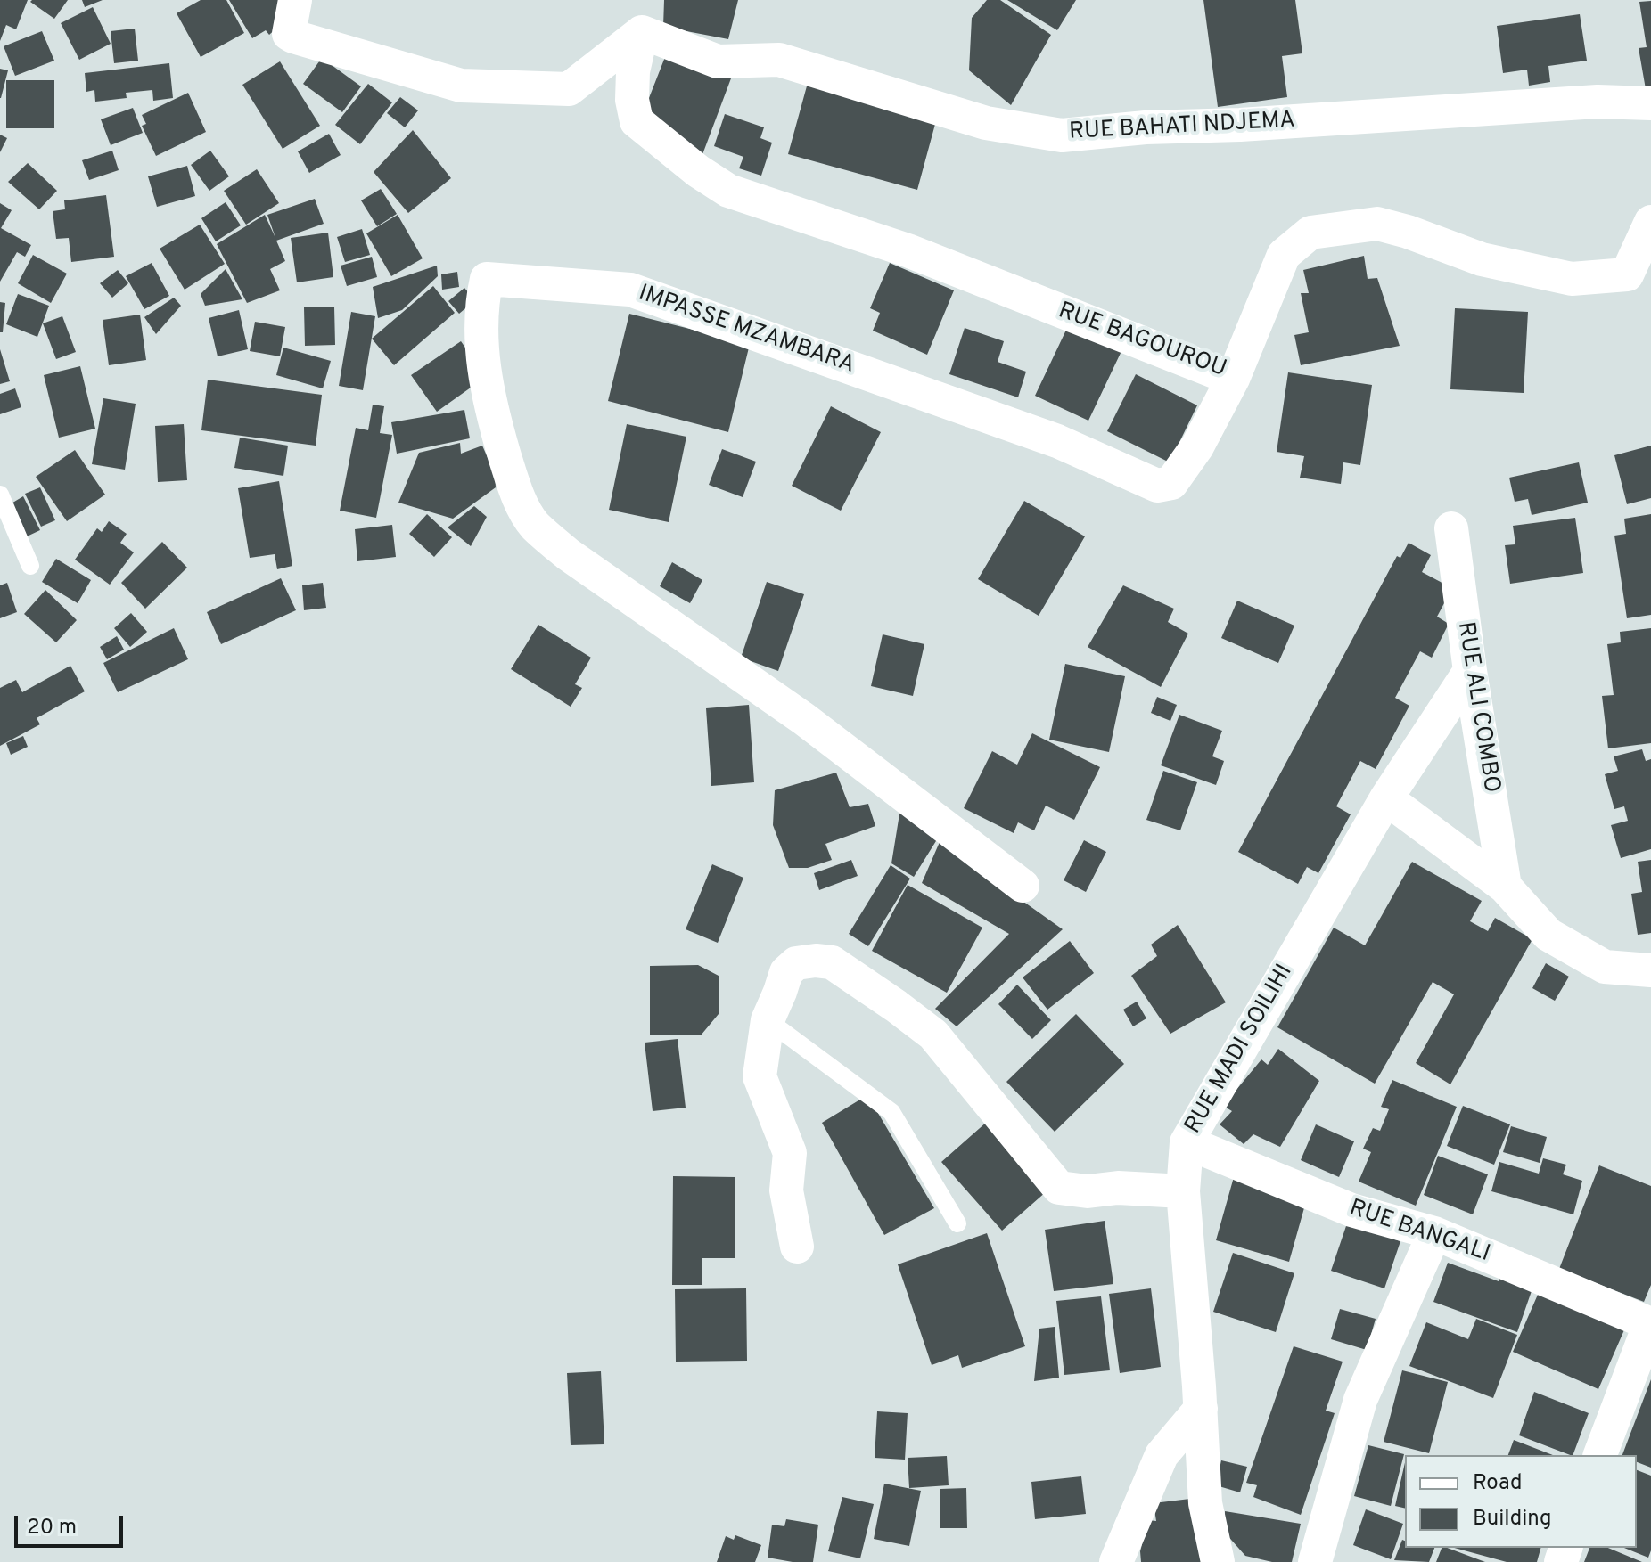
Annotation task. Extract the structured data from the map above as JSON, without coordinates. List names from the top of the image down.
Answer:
{
  "streets": {
    "street": [
      "RUE BAHATI NDJEMA",
      "IMPASSE MZAMBARA",
      "RUE BAGOUROU",
      "RUE ALI COMBO",
      "RUE MADI SOILIHI",
      "RUE BANGALI"
    ]
  },
  "crossings": [
    ["RUE BAHATI NDJEMA", "RUE BAGOUROU"],
    ["IMPASSE MZAMBARA", "RUE BAGOUROU"],
    ["RUE ALI COMBO", "RUE MADI SOILIHI"],
    ["RUE MADI SOILIHI", "RUE BANGALI"]
  ],
  "legend": ["Road", "Building"],
  "scale_bar": "20 m"
}
